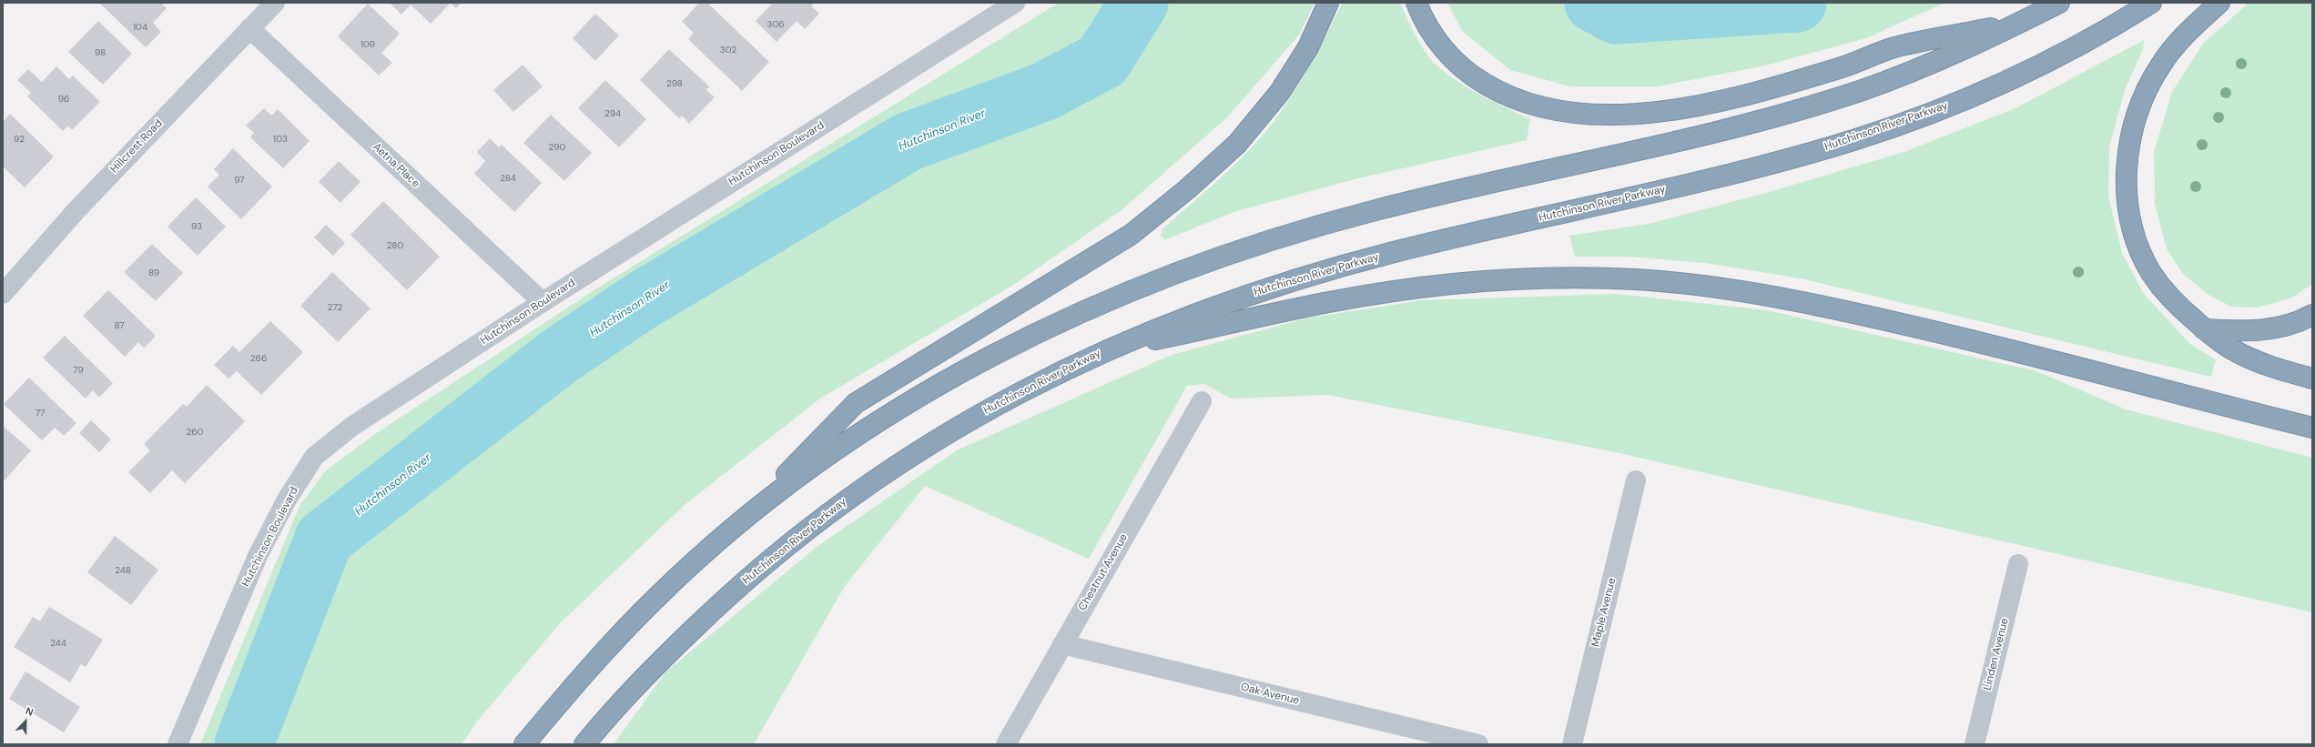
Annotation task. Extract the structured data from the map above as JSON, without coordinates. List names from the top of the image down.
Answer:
{
  "streets": {
    "highway": ["Hutchinson River Parkway"],
    "street": [
      "Hillcrest Road",
      "Hutchinson Boulevard",
      "Aetna Place",
      "Chestnut Avenue",
      "Maple Avenue",
      "Linden Avenue",
      "Oak Avenue"
    ]
  },
  "crossings": [
    ["Hillcrest Road", "Aetna Place"],
    ["Hutchinson Boulevard", "Aetna Place"],
    ["Chestnut Avenue", "Oak Avenue"]
  ],
  "water": ["Hutchinson River"],
  "house_numbers": [
    "306",
    "104",
    "109",
    "302",
    "98",
    "298",
    "96",
    "294",
    "92",
    "103",
    "290",
    "284",
    "97",
    "93",
    "280",
    "89",
    "272",
    "87",
    "266",
    "79",
    "77",
    "260",
    "248",
    "244"
  ],
  "north": "top"
}
